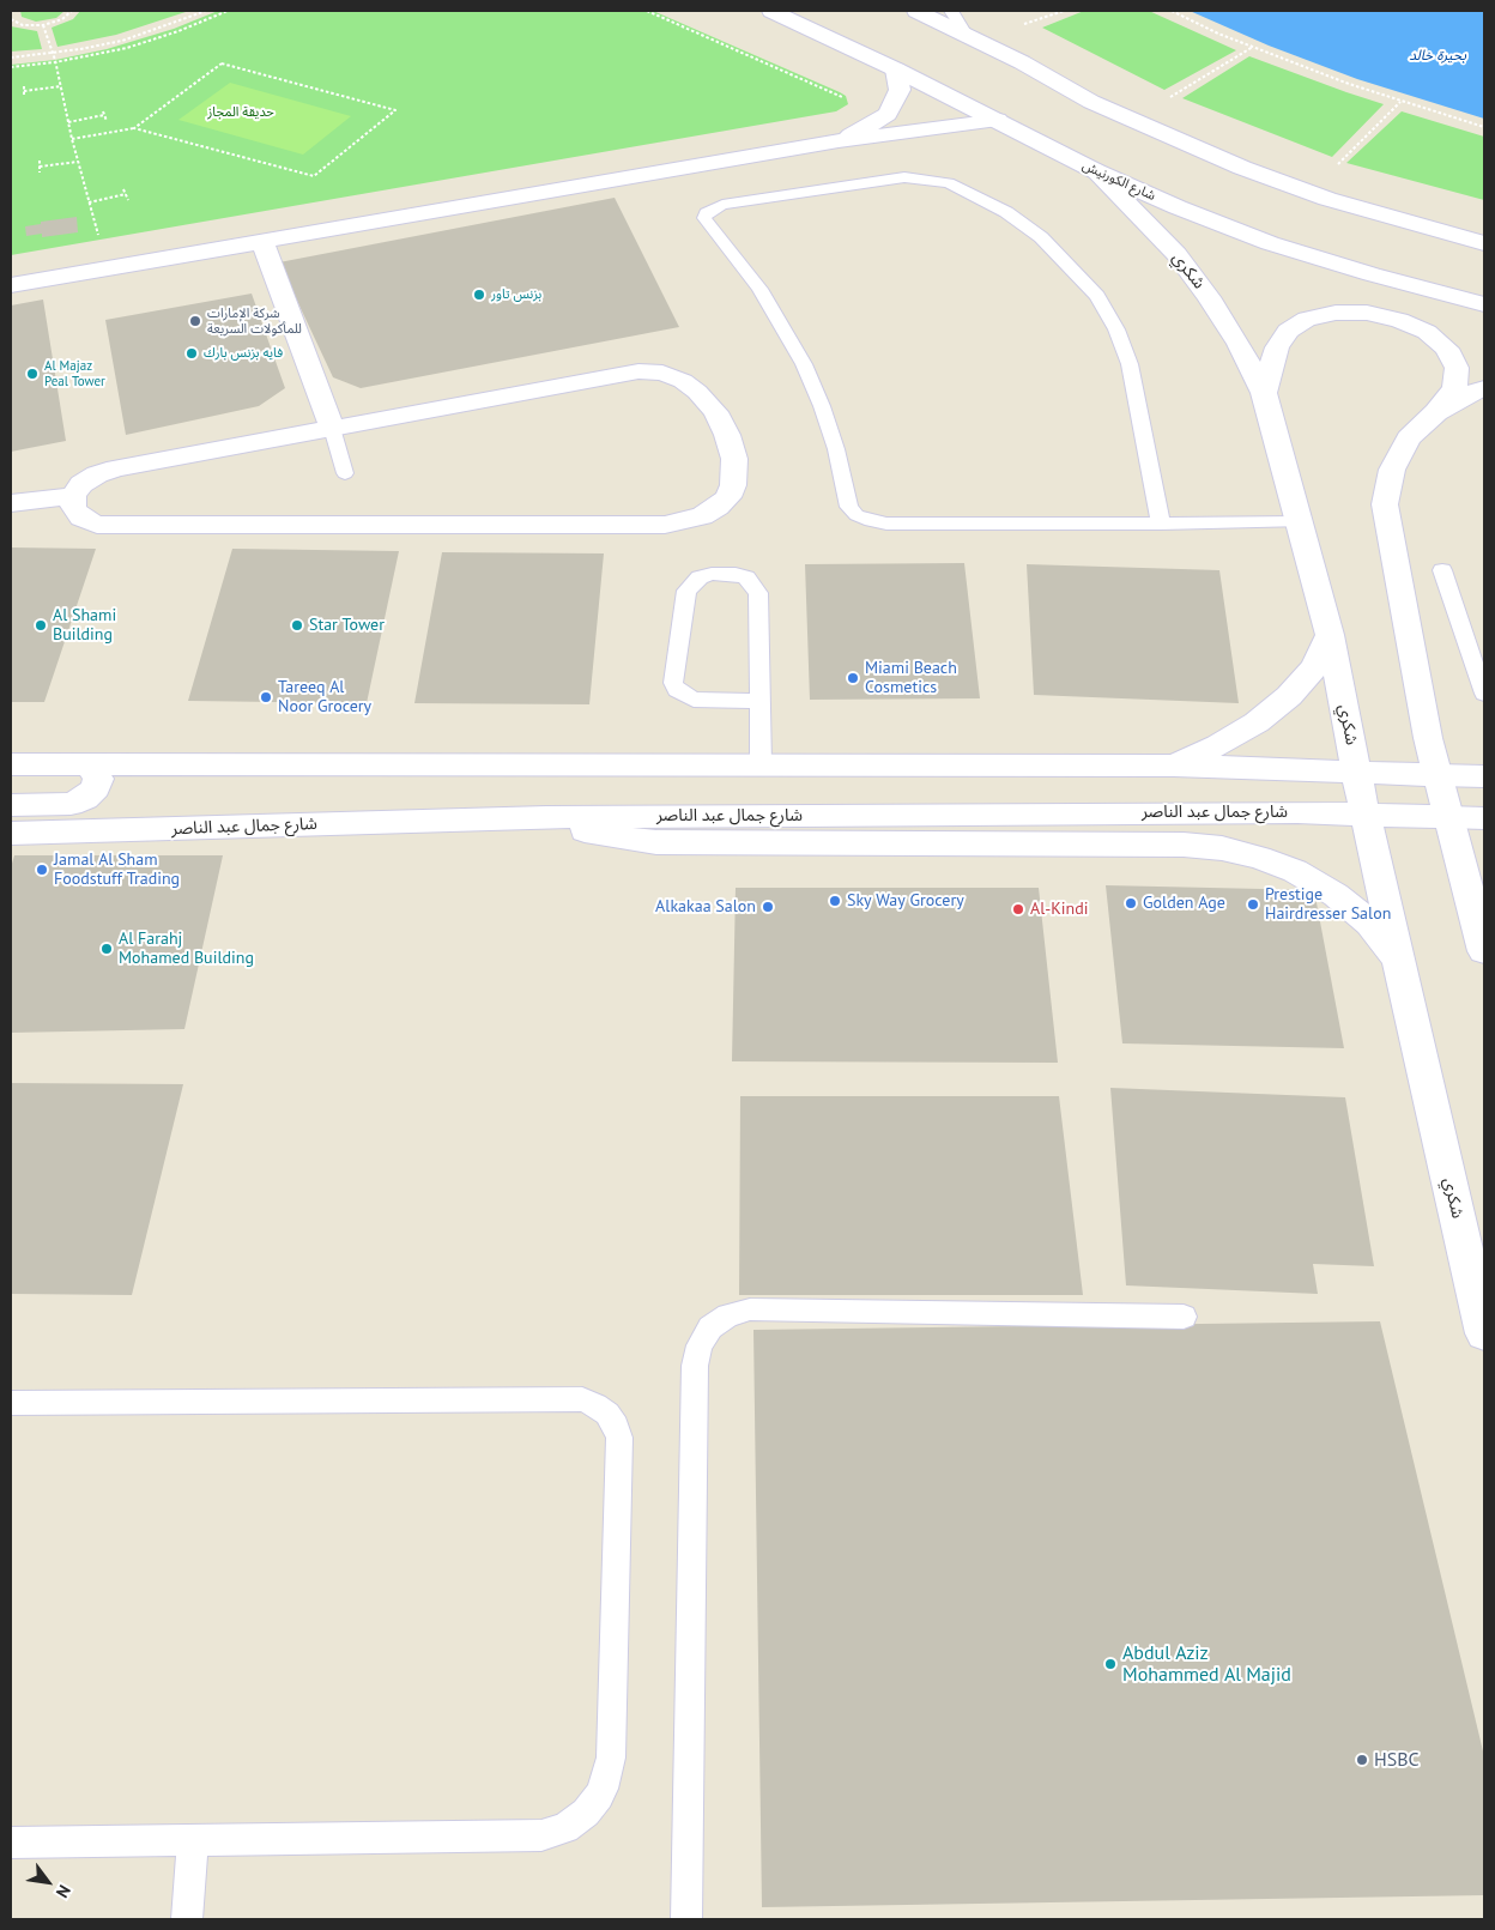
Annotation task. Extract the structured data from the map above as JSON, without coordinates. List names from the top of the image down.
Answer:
{
  "streets": {
    "street": ["شارع الكورنيش", "شكري", "شارع جمال عبد الناصر"]
  },
  "crossings": [
    ["شارع الكورنيش", "شكري"],
    ["شكري", "شارع جمال عبد الناصر"]
  ],
  "water": ["بحيرة خالد"],
  "parks": ["حديقة المجاز"],
  "places": [
    "بزنس تاور",
    "شركة الإمارات للمأكولات السريعة",
    "فايه بزنس بارك",
    "Al Majaz Peal Tower",
    "Al Shami Building",
    "Star Tower",
    "Miami Beach Cosmetics",
    "Tareeq Al Noor Grocery",
    "Jamal Al Sham Foodstuff Trading",
    "Sky Way Grocery",
    "Golden Age",
    "Prestige Hairdresser Salon",
    "Alkakaa Salon",
    "Al-Kindi",
    "Al Farahj Mohamed Building",
    "Abdul Aziz Mohammed Al Majid",
    "HSBC"
  ],
  "north": "bottom right"
}
